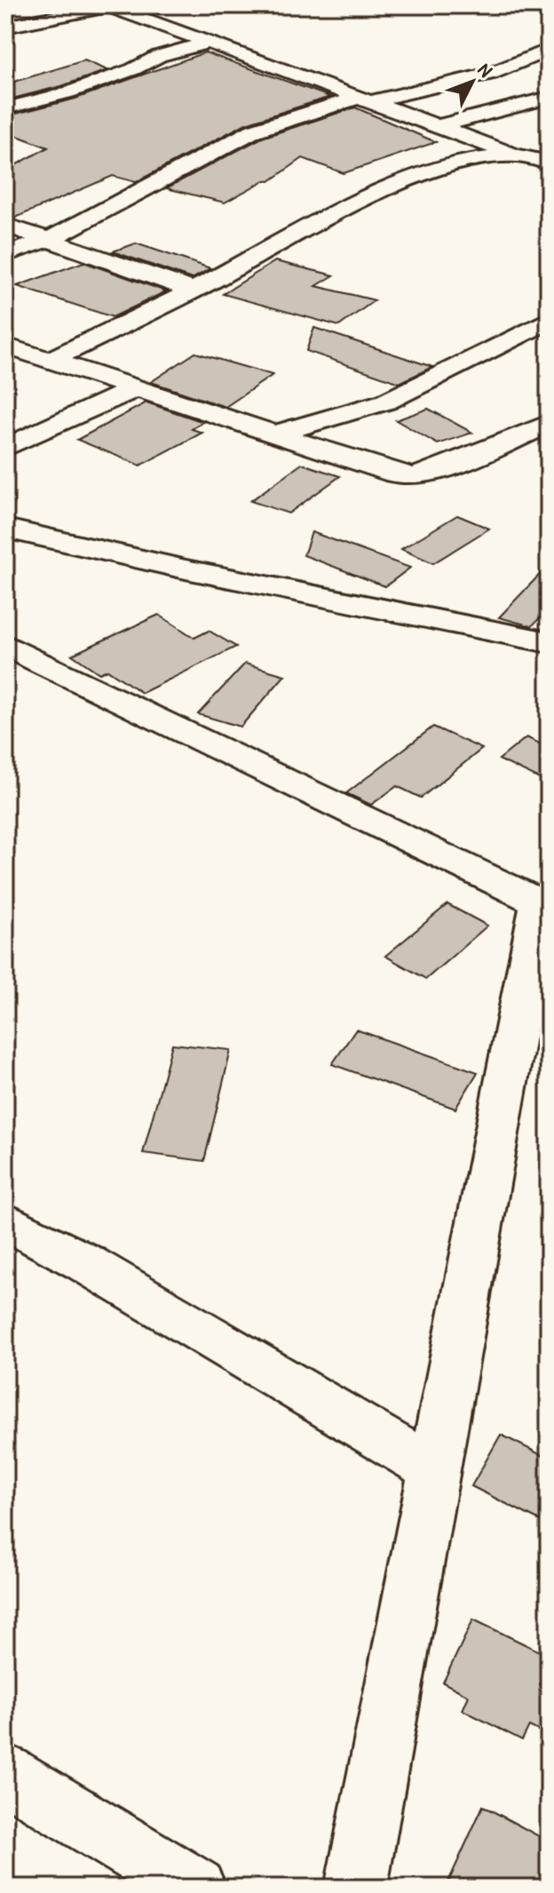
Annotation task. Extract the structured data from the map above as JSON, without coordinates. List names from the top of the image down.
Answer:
{
  "north": "top right"
}
